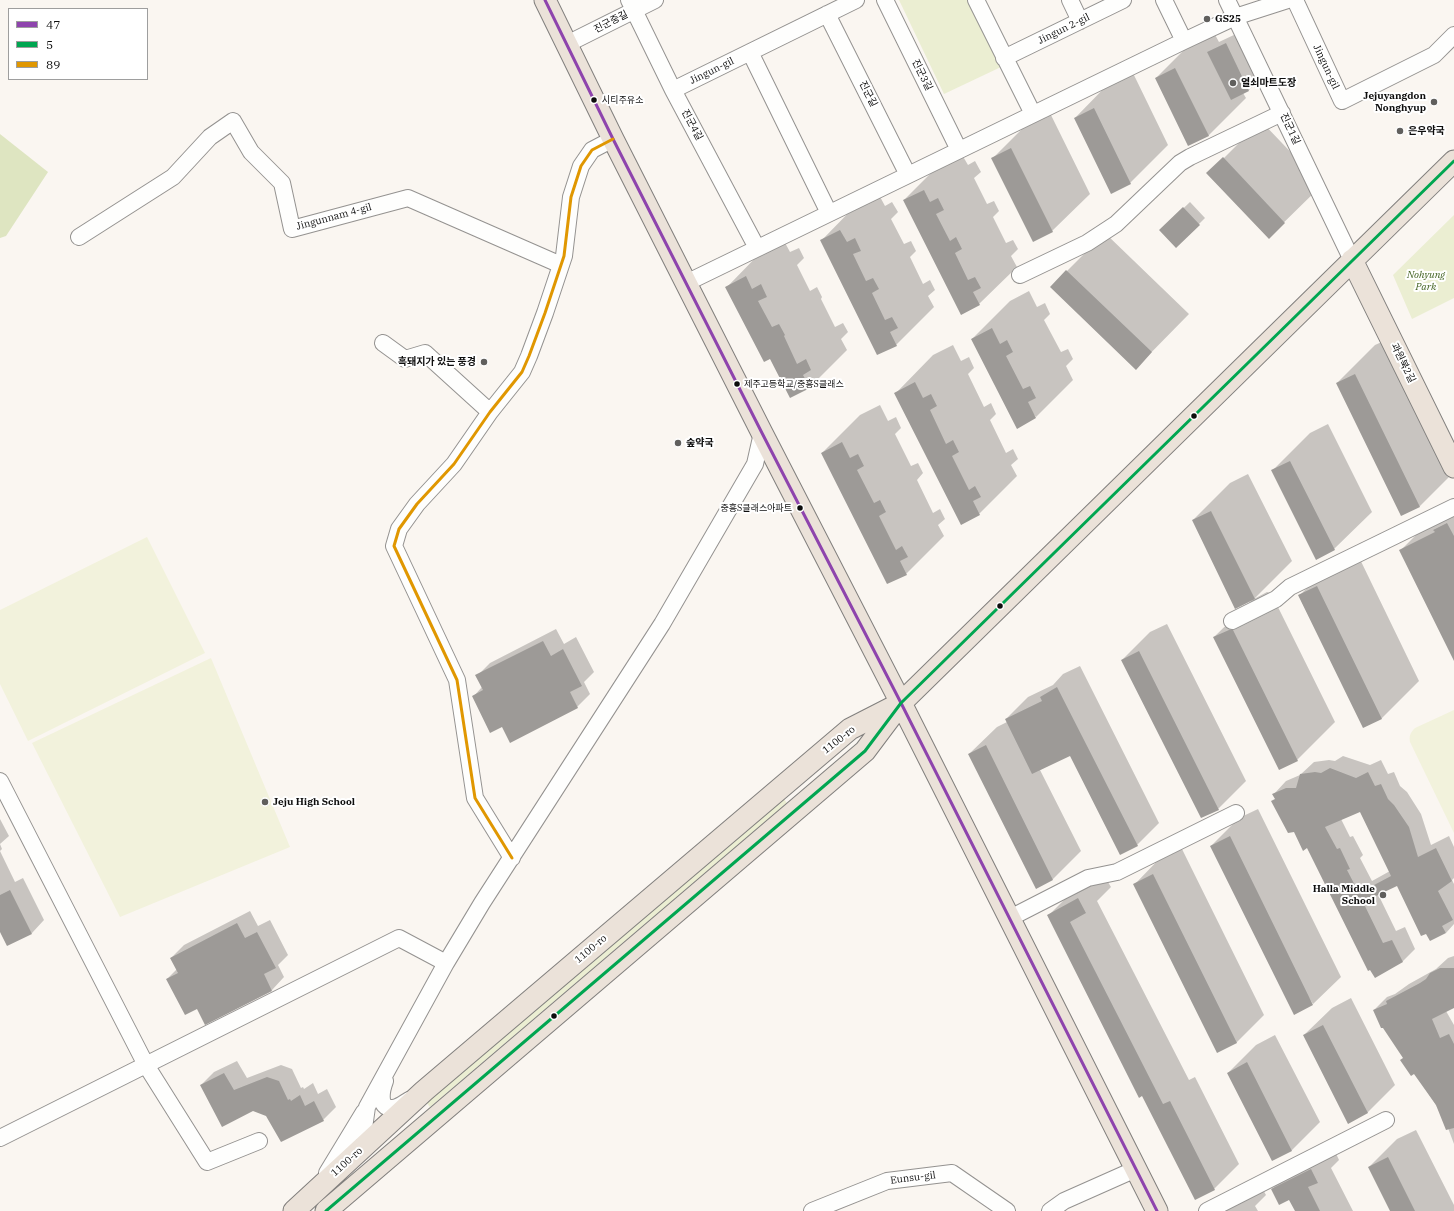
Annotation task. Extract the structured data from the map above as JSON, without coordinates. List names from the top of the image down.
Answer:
{
  "streets": {
    "main road": ["과원북2길", "1100-ro"],
    "street": [
      "진군중길",
      "Jingun 2-gil",
      "Jingun-gil",
      "진군3길",
      "진군길",
      "진군4길",
      "진군1길",
      "Jingunnam 4-gil",
      "Eunsu-gil"
    ]
  },
  "crossings": [
    ["진군중길", "진군4길"],
    ["Jingun-gil", "진군길"],
    ["Jingun-gil", "진군4길"],
    ["진군1길", "과원북2길"],
    ["진군1길", "1100-ro"],
    ["과원북2길", "1100-ro"]
  ],
  "parks": ["Nohyung Park"],
  "places": [
    "GS25",
    "열쇠마트도장",
    "시티주유소",
    "Jejuyangdon Nonghyup",
    "은우약국",
    "흑돼지가 있는 풍경",
    "제주고등학교/중흥S클래스",
    "숲약국",
    "중흥S클래스아파트",
    "Jeju High School",
    "Halla Middle School"
  ],
  "lines": ["transit line 47", "transit line 89", "transit line 5"],
  "legend": ["47", "5", "89"]
}
